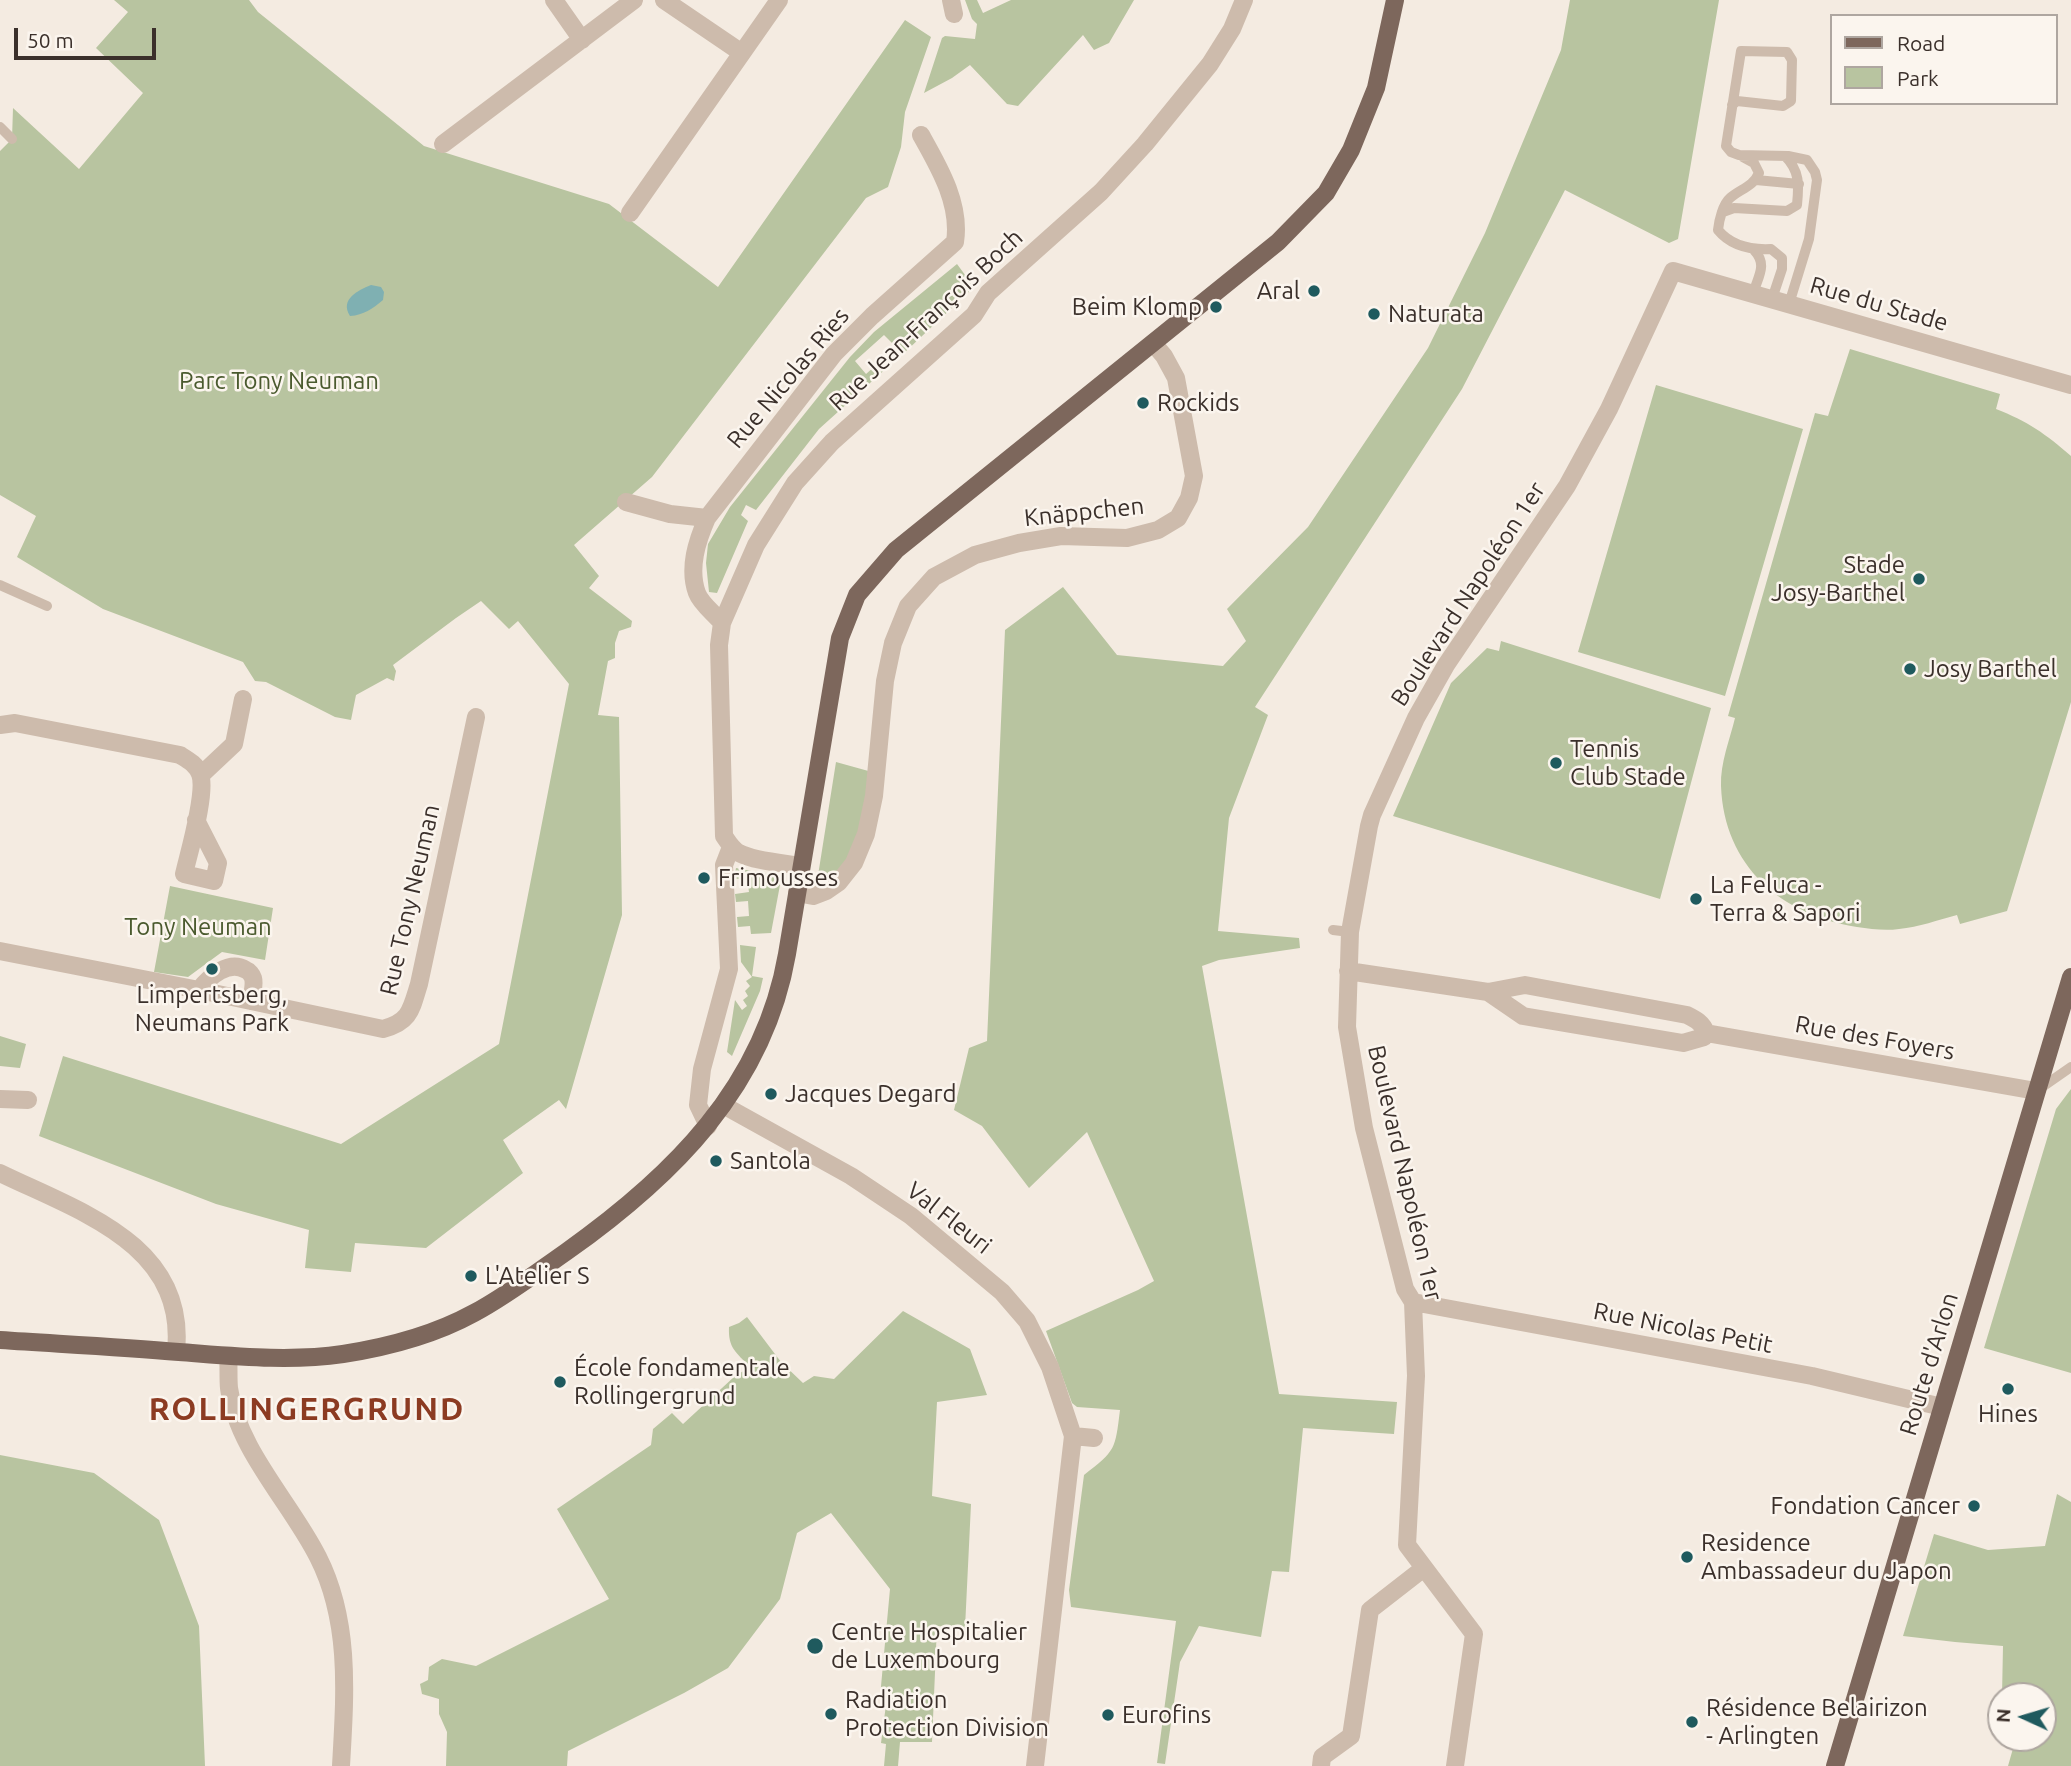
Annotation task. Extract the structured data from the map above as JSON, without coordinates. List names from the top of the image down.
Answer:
{
  "streets": {
    "main road": ["Route d'Arlon"],
    "street": [
      "Rue du Stade",
      "Rue Jean-François Boch",
      "Rue Nicolas Ries",
      "Knäppchen",
      "Boulevard Napoléon 1er",
      "Rue Tony Neuman",
      "Rue des Foyers",
      "Val Fleuri",
      "Rue Nicolas Petit"
    ]
  },
  "crossings": [
    ["Rue du Stade", "Boulevard Napoléon 1er"],
    ["Rue Jean-François Boch", "Rue Nicolas Ries"],
    ["Boulevard Napoléon 1er", "Rue des Foyers"],
    ["Boulevard Napoléon 1er", "Rue Nicolas Petit"],
    ["Rue des Foyers", "Route d'Arlon"],
    ["Rue Nicolas Petit", "Route d'Arlon"]
  ],
  "districts": ["ROLLINGERGRUND"],
  "parks": ["Parc Tony Neuman", "Tony Neuman"],
  "places": [
    "Aral",
    "Beim Klomp",
    "Naturata",
    "Rockids",
    "Stade Josy-Barthel",
    "Josy Barthel",
    "Tennis Club Stade",
    "Frimousses",
    "La Feluca - Terra & Sapori",
    "Limpertsberg, Neumans Park",
    "Jacques Degard",
    "Santola",
    "L'Atelier S",
    "École fondamentale Rollingergrund",
    "Hines",
    "Fondation Cancer",
    "Residence Ambassadeur du Japon",
    "Centre Hospitalier de Luxembourg",
    "Radiation Protection Division",
    "Eurofins",
    "Résidence Belairizon - Arlingten"
  ],
  "legend": ["Road", "Park"],
  "scale_bar": "50 m",
  "north": "left"
}
